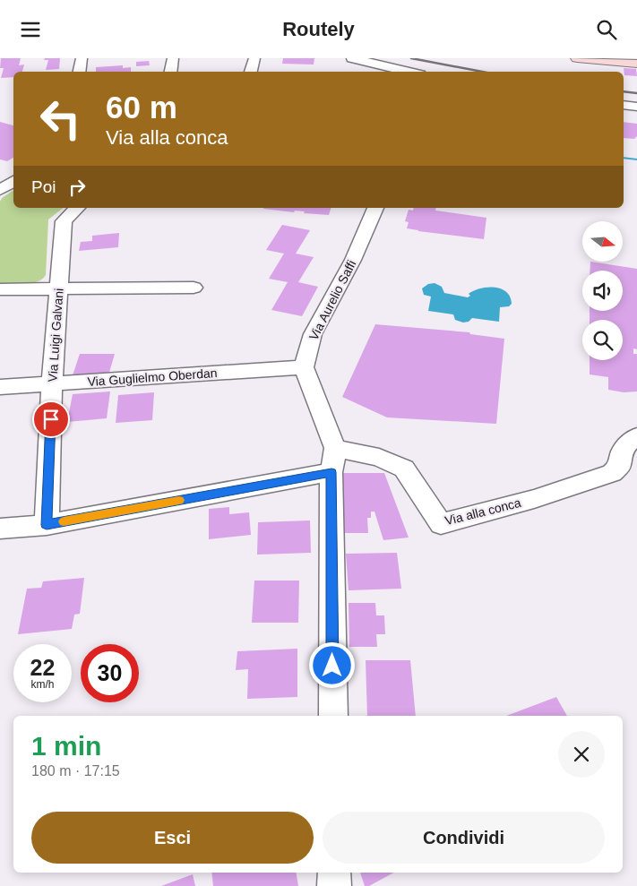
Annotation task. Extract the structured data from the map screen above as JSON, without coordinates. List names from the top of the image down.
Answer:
{
  "streets": {
    "street": [
      "Via Aurelio Saffi",
      "Via Luigi Galvani",
      "Via Guglielmo Oberdan",
      "Via alla conca"
    ]
  },
  "crossings": [
    ["Via Aurelio Saffi", "Via Guglielmo Oberdan"],
    ["Via Luigi Galvani", "Via Guglielmo Oberdan"],
    ["Via Luigi Galvani", "Via alla conca"]
  ],
  "north": "right",
  "page": {
    "header": "Routely",
    "turn": ["60 m", "Via alla conca"],
    "then": "Poi",
    "speed": "22 km/h",
    "limit": "30",
    "heading": ["1 min", "180 m · 17:15"],
    "buttons": ["Esci", "Condividi"]
  }
}
